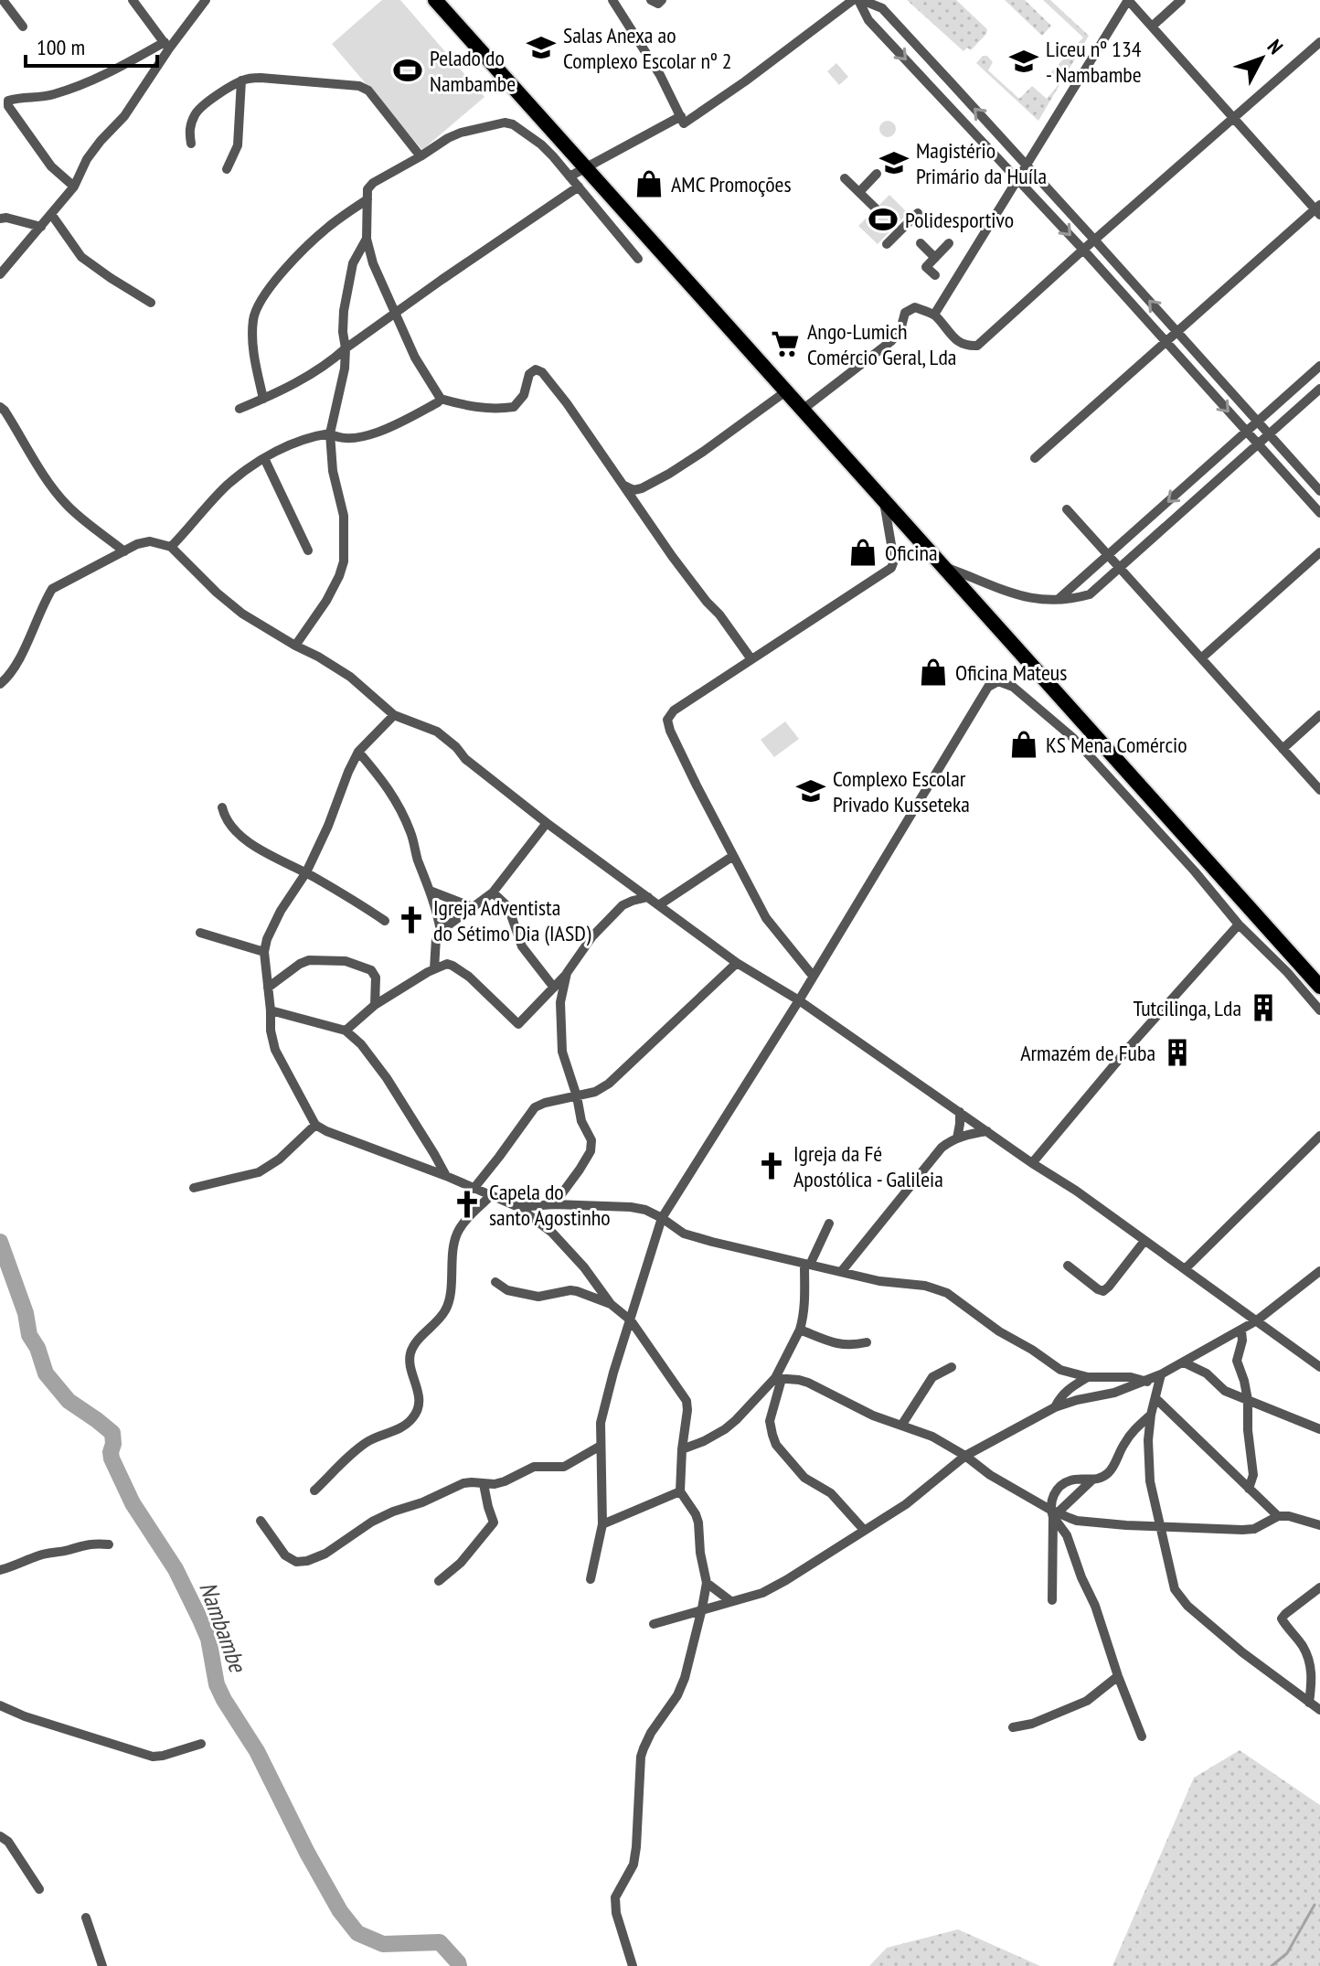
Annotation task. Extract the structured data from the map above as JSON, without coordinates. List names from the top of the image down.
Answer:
{
  "water": ["Nambambe"],
  "places": {
    "school or university": [
      "Salas Anexa ao Complexo Escolar nº 2",
      "Liceu nº 134 - Nambambe",
      "Magistério Primário da Huíla",
      "Complexo Escolar Privado Kusseteka"
    ],
    "sports": ["Pelado do Nambambe", "Polidesportivo"],
    "shop": [
      "AMC Promoções",
      "Oficina",
      "Oficina Mateus",
      "KS Mena Comércio"
    ],
    "supermarket": ["Ango-Lumich Comércio Geral, Lda"],
    "church": ["Igreja Adventista do Sétimo Dia (IASD)", "Igreja da Fé Apostólica - Galileia", "Capela do santo Agostinho"],
    "building": ["Tutcilinga, Lda", "Armazém de Fuba"]
  },
  "scale_bar": "100 m",
  "north": "top right"
}
